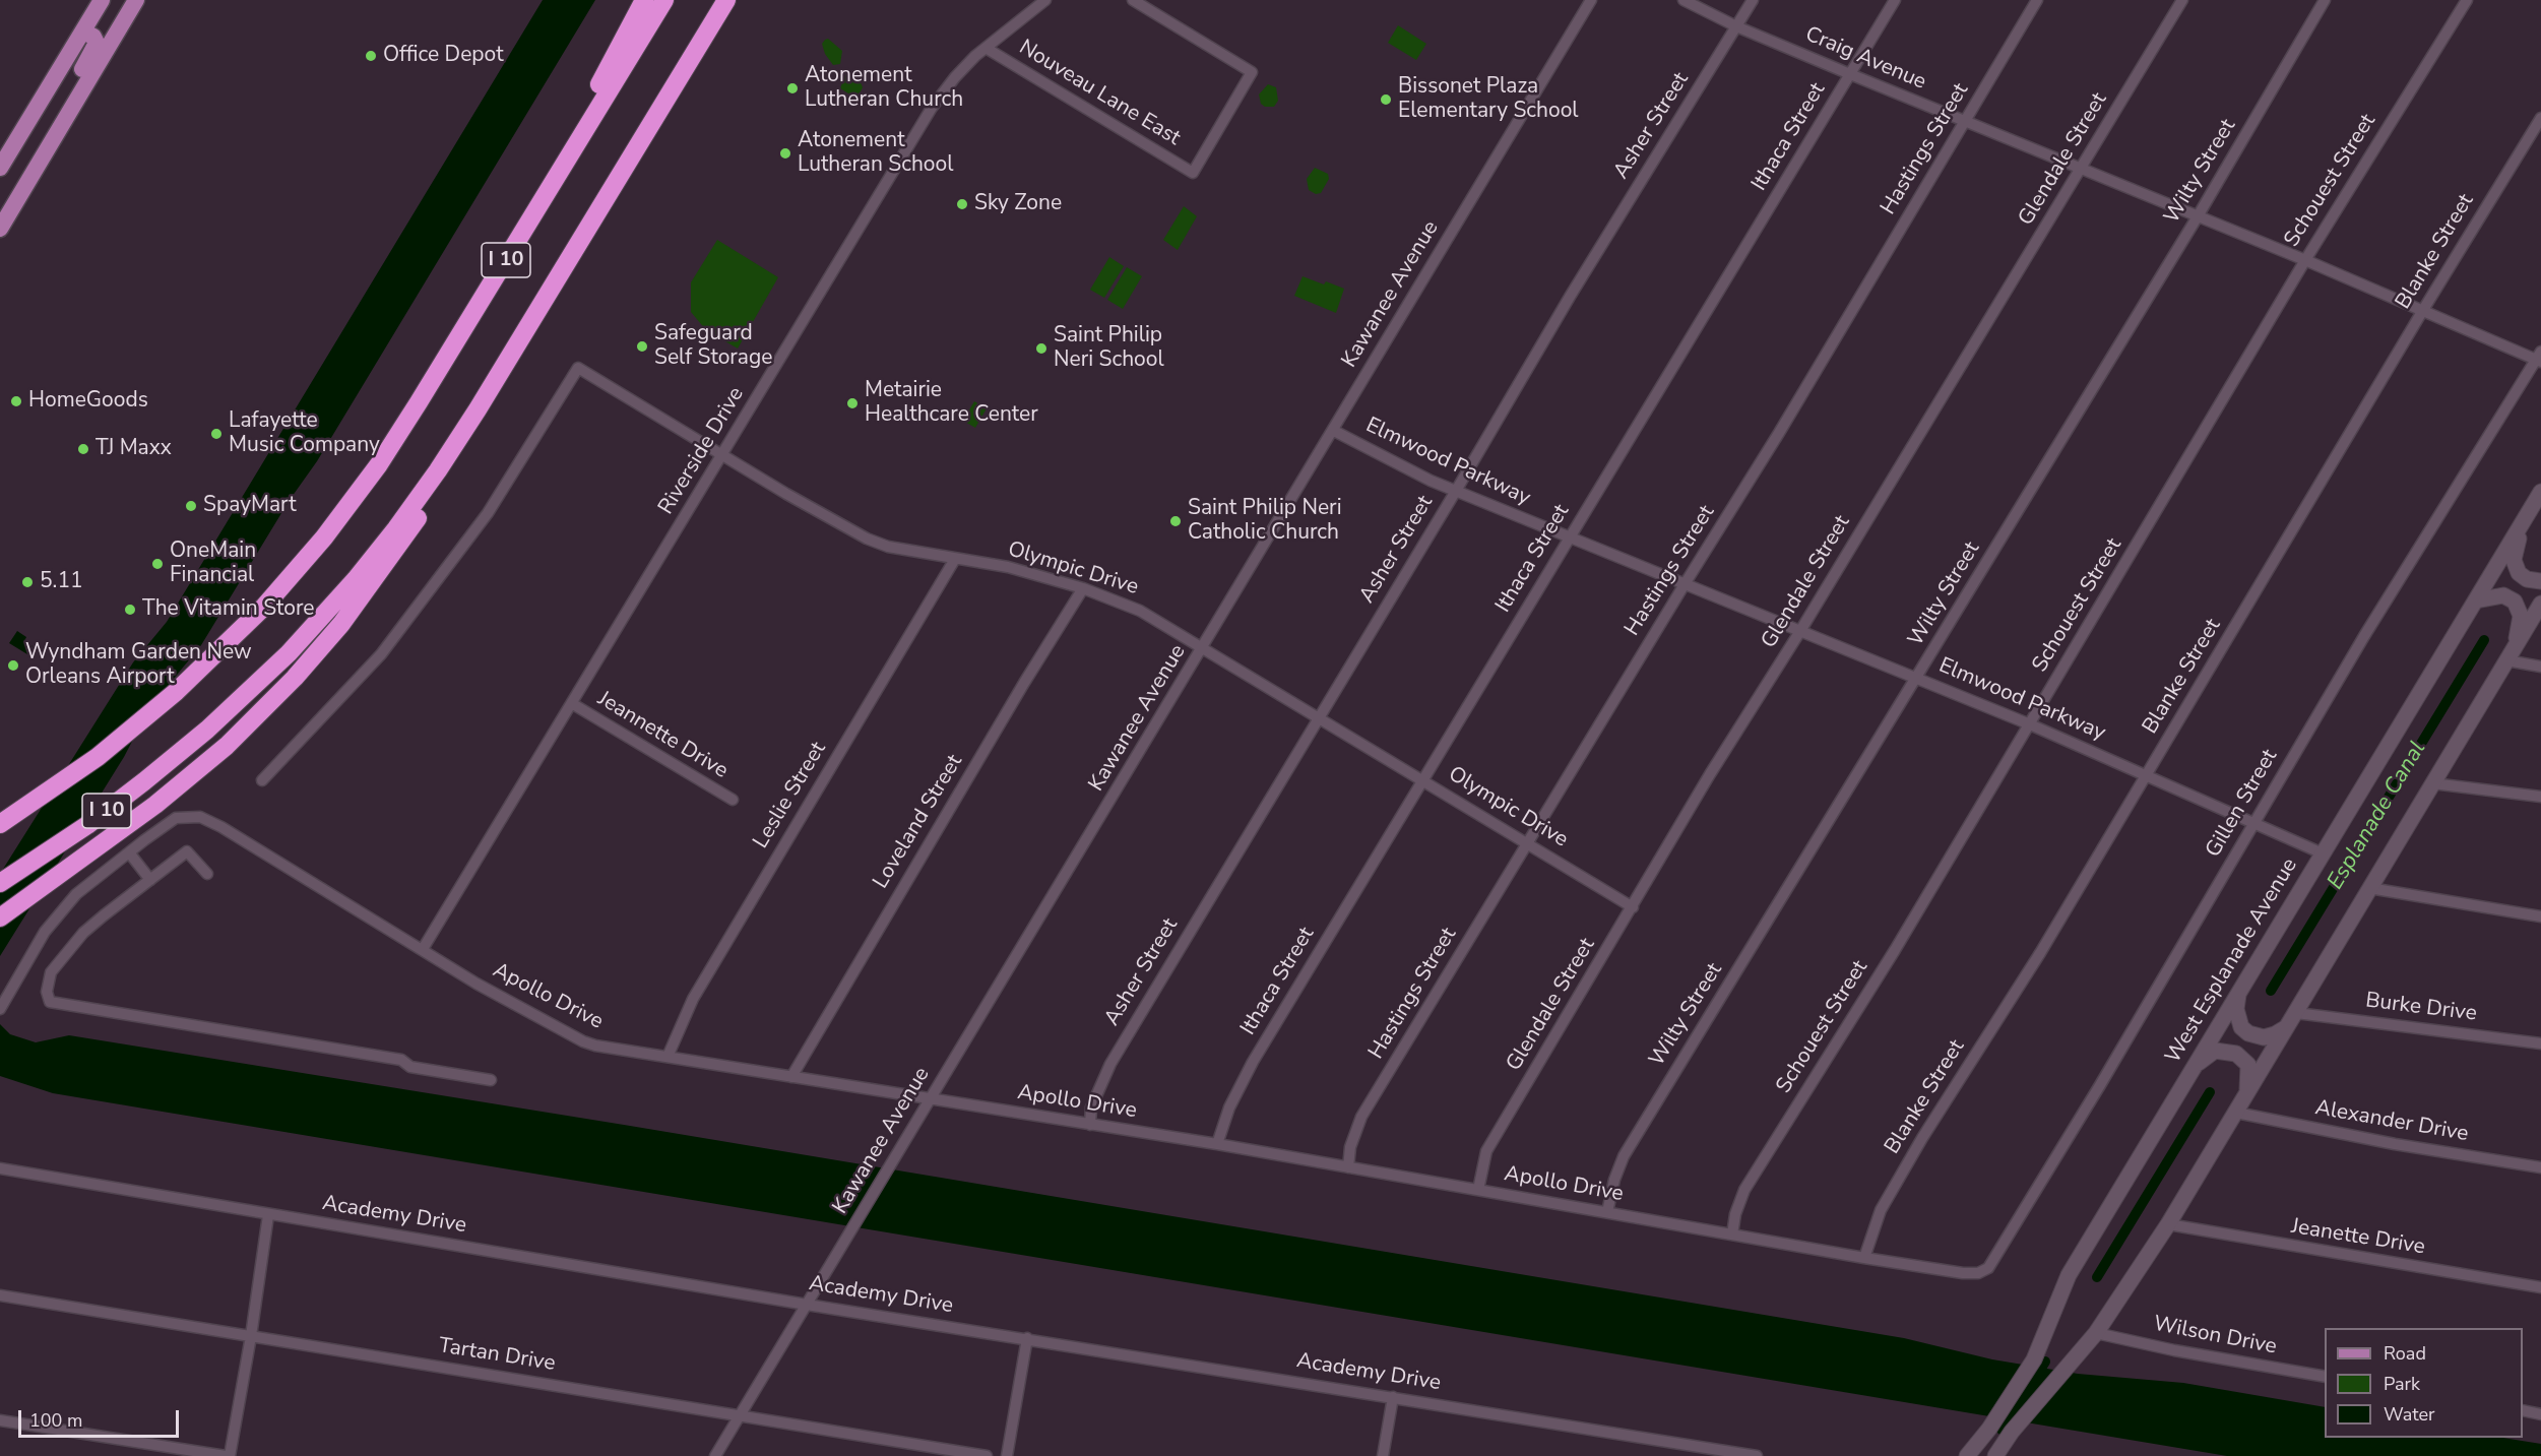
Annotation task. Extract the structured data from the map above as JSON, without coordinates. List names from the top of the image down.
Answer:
{
  "streets": {
    "highway": ["I 10"],
    "main road": ["West Esplanade Avenue"],
    "street": [
      "Craig Avenue",
      "Nouveau Lane East",
      "Asher Street",
      "Ithaca Street",
      "Hastings Street",
      "Glendale Street",
      "Wilty Street",
      "Schouest Street",
      "Blanke Street",
      "Kawanee Avenue",
      "Riverside Drive",
      "Elmwood Parkway",
      "Olympic Drive",
      "Jeannette Drive",
      "Leslie Street",
      "Gillen Street",
      "Loveland Street",
      "Apollo Drive",
      "Burke Drive",
      "Alexander Drive",
      "Academy Drive",
      "Jeanette Drive",
      "Wilson Drive",
      "Tartan Drive"
    ]
  },
  "crossings": [
    ["Craig Avenue", "Asher Street"],
    ["Craig Avenue", "Ithaca Street"],
    ["Craig Avenue", "Hastings Street"],
    ["Craig Avenue", "Glendale Street"],
    ["Craig Avenue", "Wilty Street"],
    ["Craig Avenue", "Schouest Street"],
    ["Craig Avenue", "Blanke Street"],
    ["Craig Avenue", "Gillen Street"],
    ["Nouveau Lane East", "Riverside Drive"],
    ["Asher Street", "Elmwood Parkway"],
    ["Asher Street", "Olympic Drive"],
    ["Asher Street", "Apollo Drive"],
    ["Ithaca Street", "Elmwood Parkway"],
    ["Ithaca Street", "Olympic Drive"],
    ["Ithaca Street", "Apollo Drive"],
    ["Hastings Street", "Elmwood Parkway"],
    ["Hastings Street", "Olympic Drive"],
    ["Hastings Street", "Apollo Drive"],
    ["Glendale Street", "Elmwood Parkway"],
    ["Glendale Street", "Olympic Drive"],
    ["Glendale Street", "Apollo Drive"],
    ["Wilty Street", "Elmwood Parkway"],
    ["Wilty Street", "Apollo Drive"],
    ["Schouest Street", "Elmwood Parkway"],
    ["Schouest Street", "Apollo Drive"],
    ["Blanke Street", "Elmwood Parkway"],
    ["Blanke Street", "Apollo Drive"],
    ["Kawanee Avenue", "Elmwood Parkway"],
    ["Kawanee Avenue", "Olympic Drive"],
    ["Kawanee Avenue", "Apollo Drive"],
    ["Kawanee Avenue", "Academy Drive"],
    ["Kawanee Avenue", "Tartan Drive"],
    ["Riverside Drive", "Olympic Drive"],
    ["Riverside Drive", "Jeannette Drive"],
    ["Riverside Drive", "Apollo Drive"],
    ["Elmwood Parkway", "Gillen Street"],
    ["Elmwood Parkway", "West Esplanade Avenue"],
    ["Olympic Drive", "Leslie Street"],
    ["Olympic Drive", "Loveland Street"],
    ["Leslie Street", "Apollo Drive"],
    ["Gillen Street", "Apollo Drive"],
    ["Loveland Street", "Apollo Drive"]
  ],
  "water": ["Esplanade Canal"],
  "places": [
    "Office Depot",
    "Atonement Lutheran Church",
    "Bissonet Plaza Elementary School",
    "Atonement Lutheran School",
    "Sky Zone",
    "Safeguard Self Storage",
    "Saint Philip Neri School",
    "HomeGoods",
    "Metairie Healthcare Center",
    "Lafayette Music Company",
    "TJ Maxx",
    "SpayMart",
    "Saint Philip Neri Catholic Church",
    "OneMain Financial",
    "5.11",
    "The Vitamin Store",
    "Wyndham Garden New Orleans Airport"
  ],
  "legend": ["Road", "Park", "Water"],
  "scale_bar": "100 m"
}
